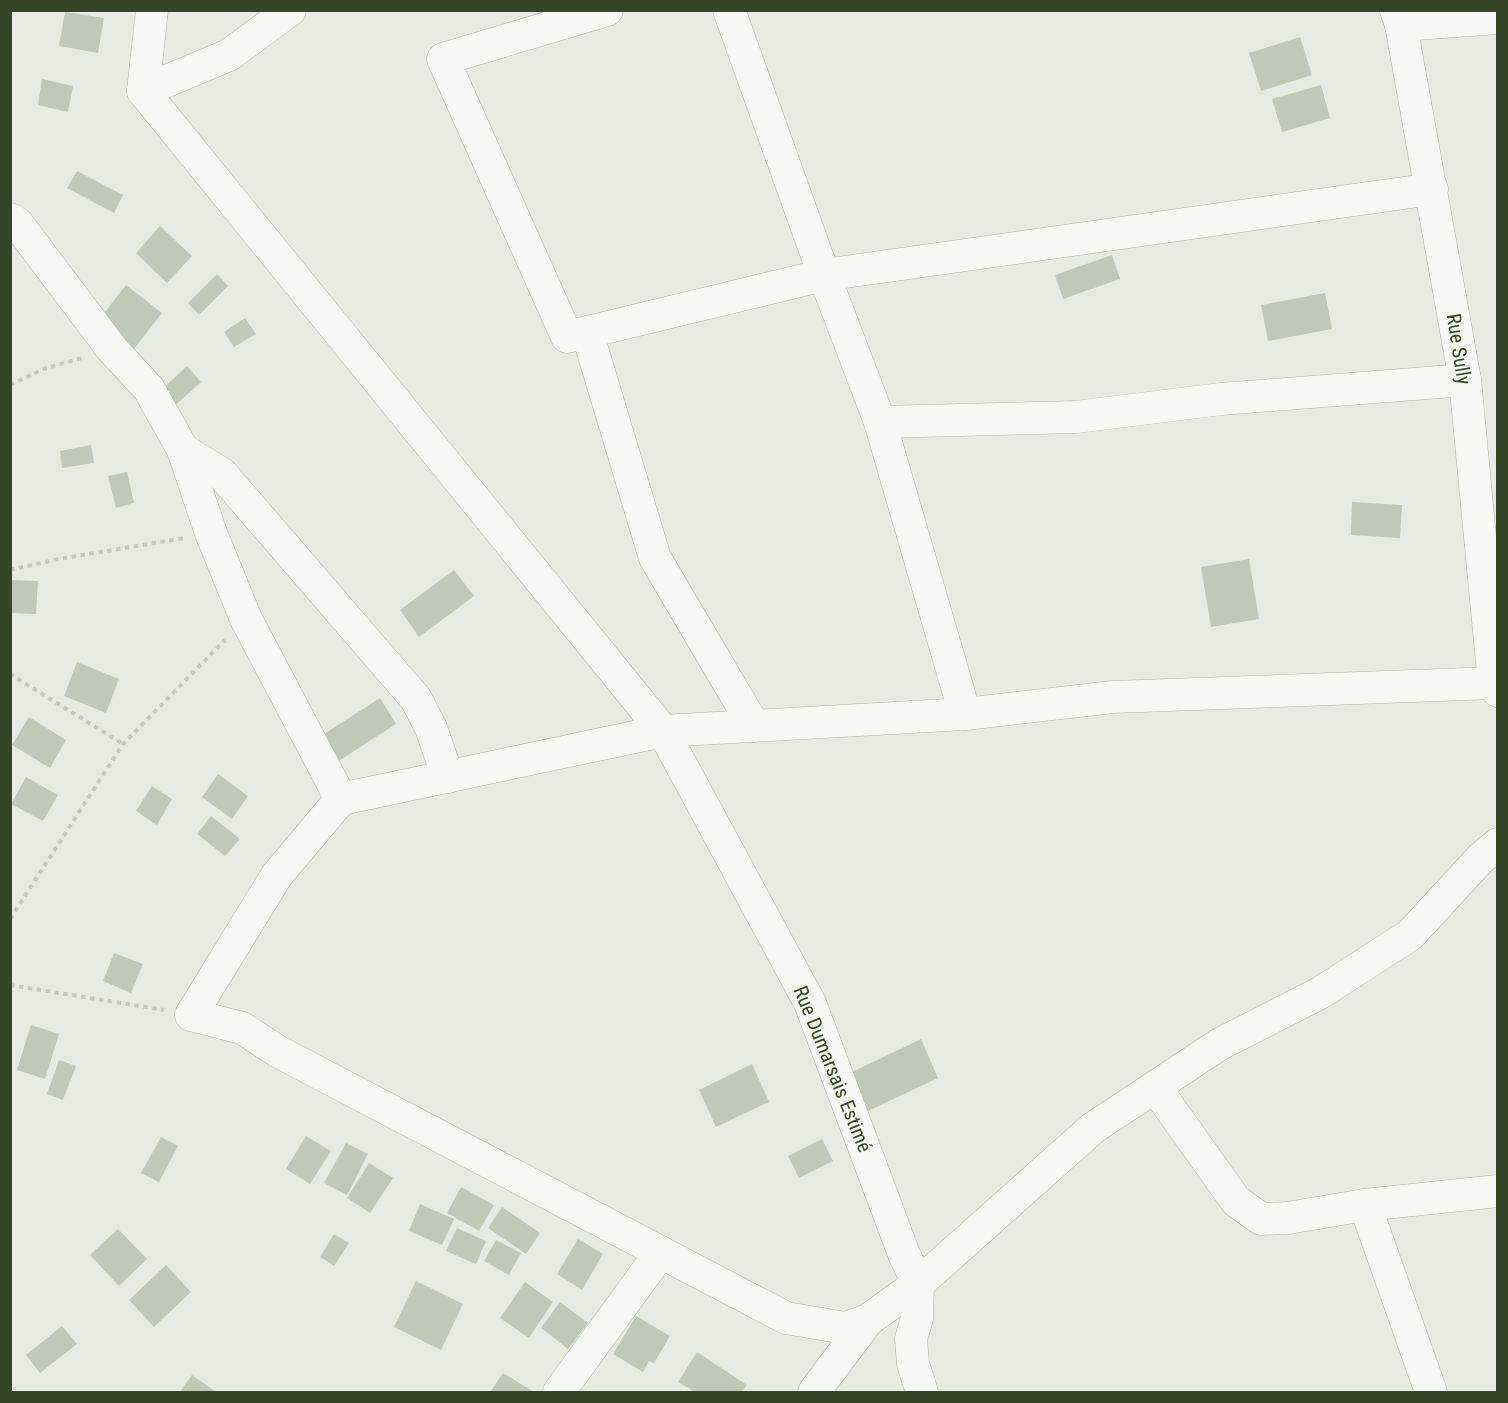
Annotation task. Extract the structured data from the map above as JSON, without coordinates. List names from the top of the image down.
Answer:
{
  "streets": {
    "street": ["Rue Sully", "Rue Dumarsais Estimé"]
  }
}
